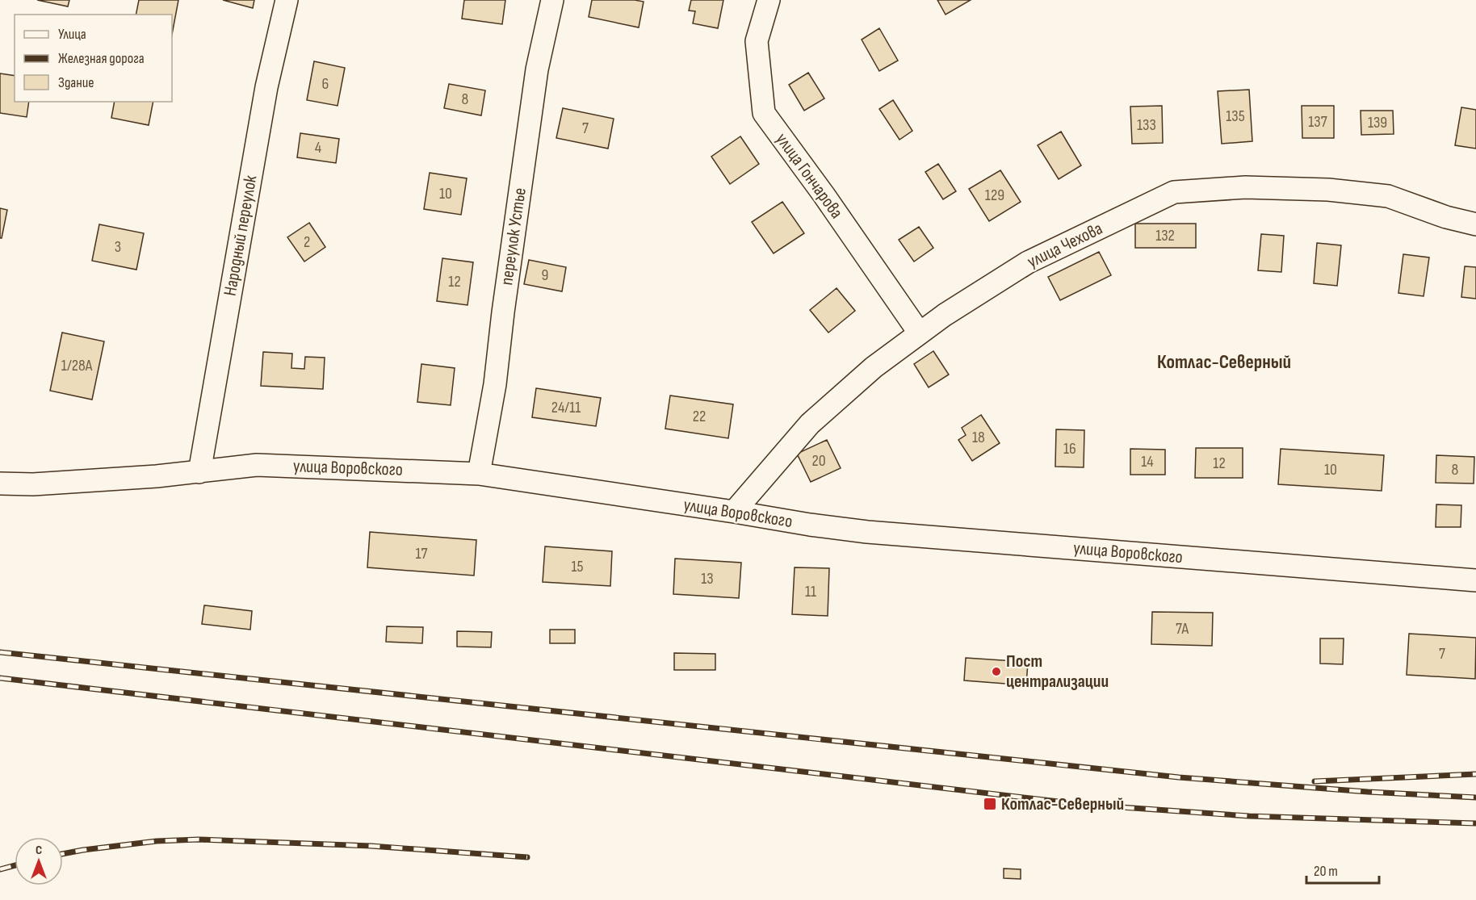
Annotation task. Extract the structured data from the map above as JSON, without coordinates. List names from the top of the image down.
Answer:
{
  "streets": {
    "street": [
      "улица Гончарова",
      "Народный переулок",
      "переулок Устье",
      "улица Чехова",
      "улица Воровского"
    ]
  },
  "crossings": [
    ["улица Гончарова", "улица Чехова"],
    ["Народный переулок", "улица Воровского"],
    ["переулок Устье", "улица Воровского"],
    ["улица Чехова", "улица Воровского"]
  ],
  "districts": ["Котлас-Северный"],
  "places": {
    "other": ["Пост централизации"],
    "transit": ["Котлас-Северный"]
  },
  "house_numbers": [
    "6",
    "8",
    "135",
    "137",
    "139",
    "133",
    "7",
    "4",
    "10",
    "129",
    "132",
    "2",
    "3",
    "9",
    "12",
    "1/28А",
    "24/11",
    "22",
    "18",
    "16",
    "20",
    "14",
    "12",
    "10",
    "8",
    "17",
    "15",
    "13",
    "11",
    "7А",
    "7"
  ],
  "legend": ["Улица", "Железная дорога", "Здание"],
  "scale_bar": "20 m",
  "north": "top"
}
